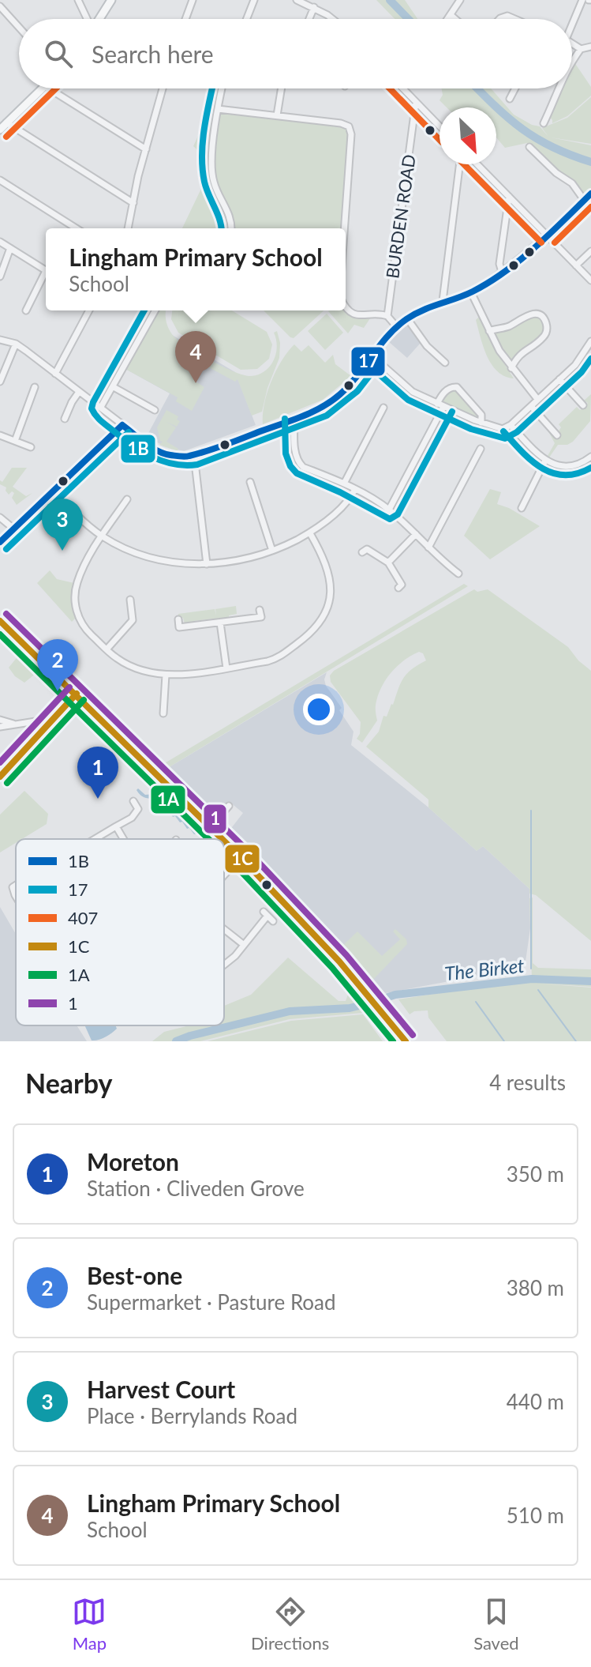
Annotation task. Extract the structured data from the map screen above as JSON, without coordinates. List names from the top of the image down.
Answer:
{
  "streets": {
    "street": ["BURDEN ROAD"]
  },
  "water": ["The Birket"],
  "lines": [
    "transit line 1B",
    "transit line 407",
    "transit line 17",
    "transit line 1",
    "transit line 1C",
    "transit line 1A"
  ],
  "legend": [
    "1B",
    "17",
    "407",
    "1C",
    "1A",
    "1"
  ],
  "north": "bottom right",
  "page": {
    "search": "Search here",
    "popup": ["Lingham Primary School", "School"],
    "pins": [
      "4",
      "3",
      "2",
      "1"
    ],
    "heading": ["Nearby", "4 results"],
    "list": [
      {
        "mark": "1",
        "name": "Moreton",
        "note": "Station · Cliveden Grove",
        "value": "350 m"
      },
      {
        "mark": "2",
        "name": "Best-one",
        "note": "Supermarket · Pasture Road",
        "value": "380 m"
      },
      {
        "mark": "3",
        "name": "Harvest Court",
        "note": "Place · Berrylands Road",
        "value": "440 m"
      },
      {
        "mark": "4",
        "name": "Lingham Primary School",
        "note": "School",
        "value": "510 m"
      }
    ],
    "nav": ["Map", "Directions", "Saved"]
  }
}
